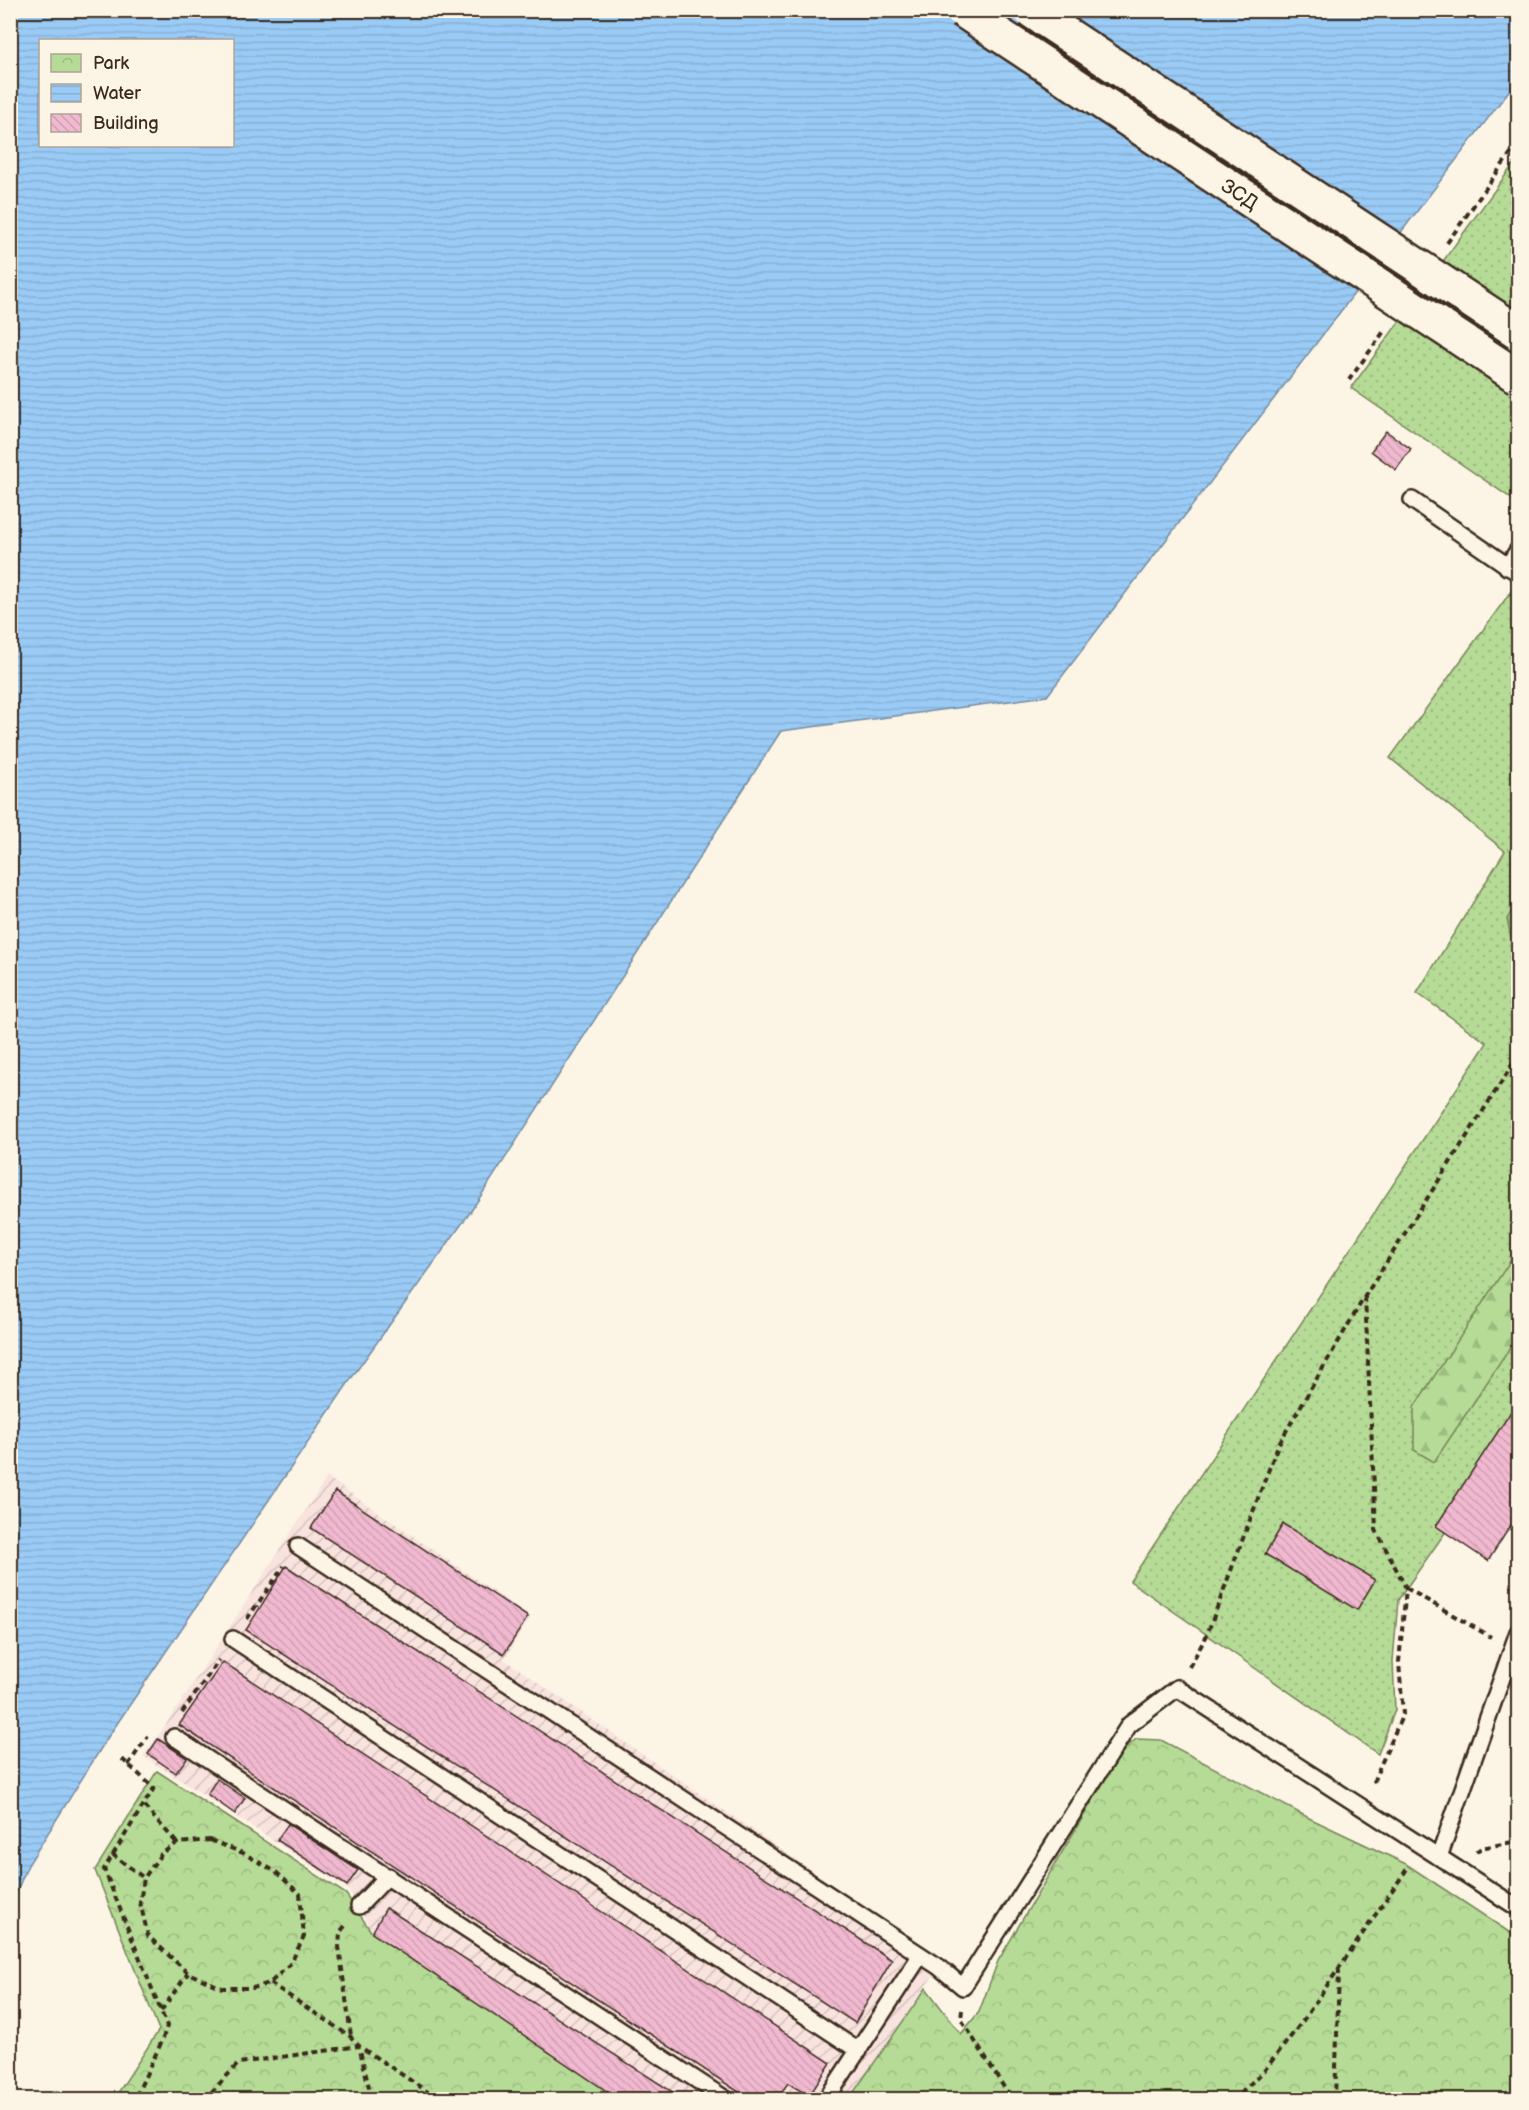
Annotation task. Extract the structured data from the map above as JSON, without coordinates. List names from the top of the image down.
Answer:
{
  "streets": {
    "highway": ["ЗСД"]
  },
  "legend": ["Park", "Water", "Building"]
}
